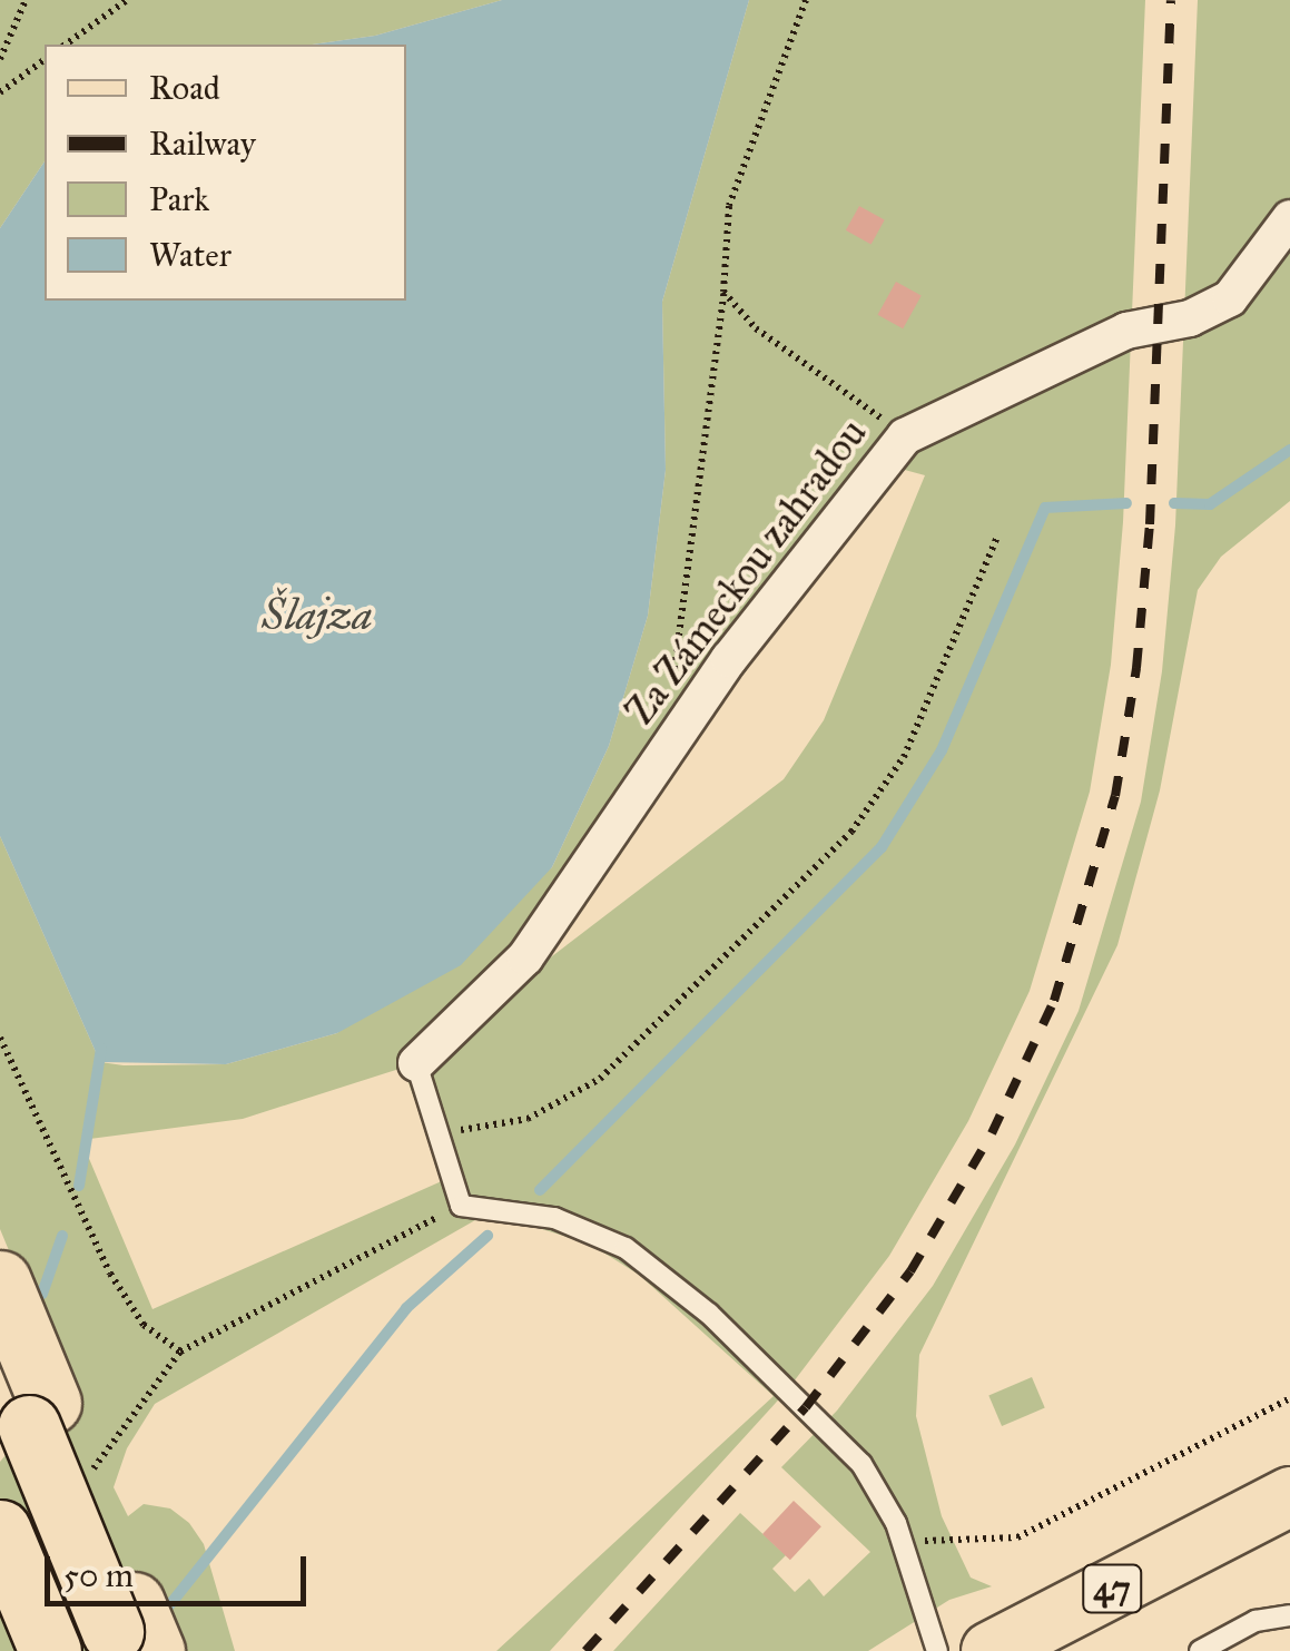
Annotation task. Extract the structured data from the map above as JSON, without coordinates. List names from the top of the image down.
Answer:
{
  "streets": {
    "main road": ["47"],
    "street": ["Za Zámeckou zahradou"]
  },
  "water": ["Šlajza"],
  "legend": [
    "Road",
    "Railway",
    "Park",
    "Water"
  ],
  "scale_bar": "50 m"
}
